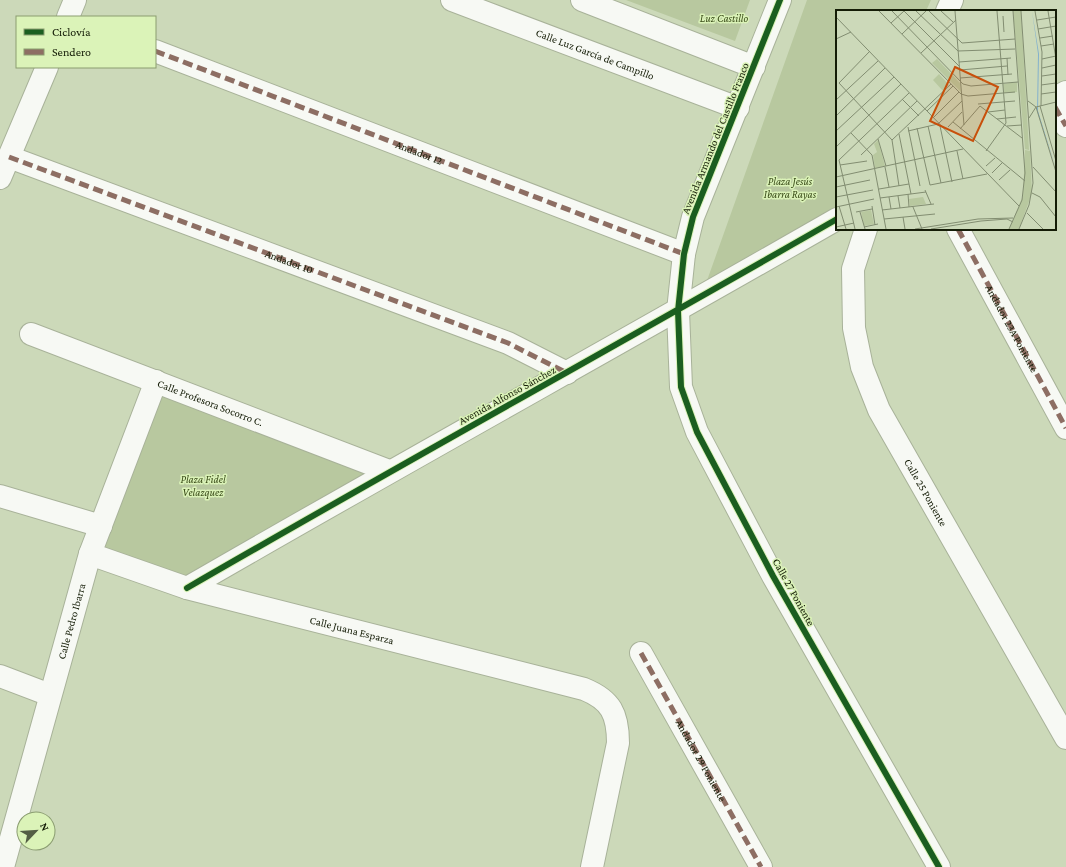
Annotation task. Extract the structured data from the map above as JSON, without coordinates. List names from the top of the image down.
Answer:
{
  "streets": {
    "street": [
      "Calle Luz García de Campillo",
      "Avenida Armando del Castillo Franco",
      "Andador 12",
      "Andador 10",
      "Andador 23A Poniente",
      "Avenida Alfonso Sánchez",
      "Calle Profesora Socorro C.",
      "Calle 25 Poniente",
      "Calle 27 Poniente",
      "Calle Pedro Ibarra",
      "Calle Juana Esparza",
      "Andador 29 Poniente"
    ]
  },
  "crossings": [
    ["Calle Luz García de Campillo", "Avenida Armando del Castillo Franco"],
    ["Avenida Armando del Castillo Franco", "Andador 12"],
    ["Avenida Armando del Castillo Franco", "Avenida Alfonso Sánchez"],
    ["Avenida Armando del Castillo Franco", "Calle 27 Poniente"],
    ["Andador 10", "Avenida Alfonso Sánchez"],
    ["Avenida Alfonso Sánchez", "Calle Profesora Socorro C."],
    ["Avenida Alfonso Sánchez", "Calle 27 Poniente"],
    ["Avenida Alfonso Sánchez", "Calle Juana Esparza"],
    ["Calle Profesora Socorro C.", "Calle Pedro Ibarra"],
    ["Calle Pedro Ibarra", "Calle Juana Esparza"]
  ],
  "parks": ["Luz Castillo", "Plaza Jesús Ibarra Rayas", "Plaza Fidel Velazquez"],
  "legend": ["Ciclovía", "Sendero"],
  "north": "top right"
}
